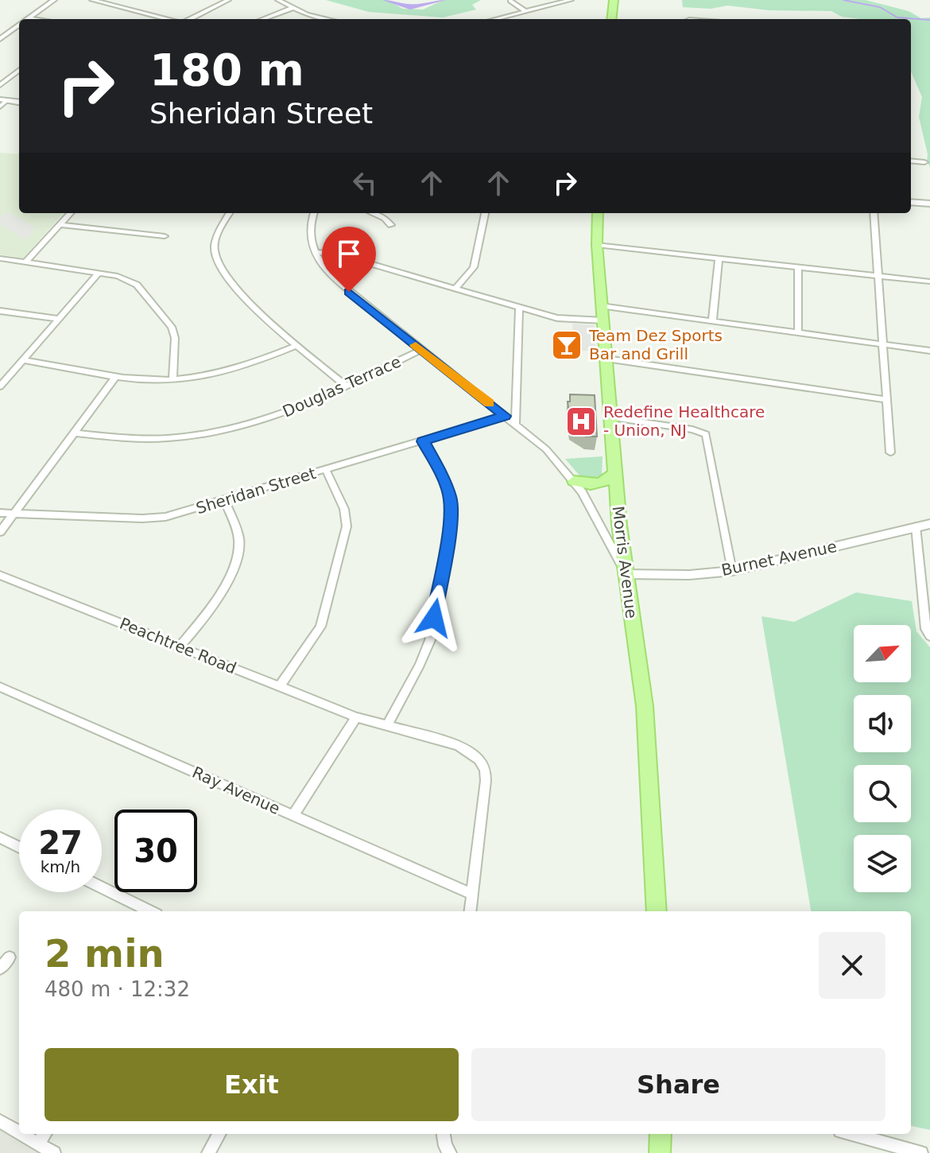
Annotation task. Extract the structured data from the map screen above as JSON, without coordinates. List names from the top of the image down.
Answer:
{
  "streets": {
    "main road": ["Morris Avenue"],
    "street": [
      "Douglas Terrace",
      "Sheridan Street",
      "Burnet Avenue",
      "Peachtree Road",
      "Ray Avenue"
    ]
  },
  "crossings": [
    ["Burnet Avenue", "Morris Avenue"],
    ["Peachtree Road", "Ray Avenue"]
  ],
  "places": {
    "bar": ["Team Dez Sports Bar and Grill"],
    "hospital": ["Redefine Healthcare - Union, NJ"]
  },
  "north": "top right",
  "page": {
    "turn": ["180 m", "Sheridan Street"],
    "speed": "27 km/h",
    "limit": "30",
    "heading": ["2 min", "480 m · 12:32"],
    "buttons": ["Exit", "Share"]
  }
}
